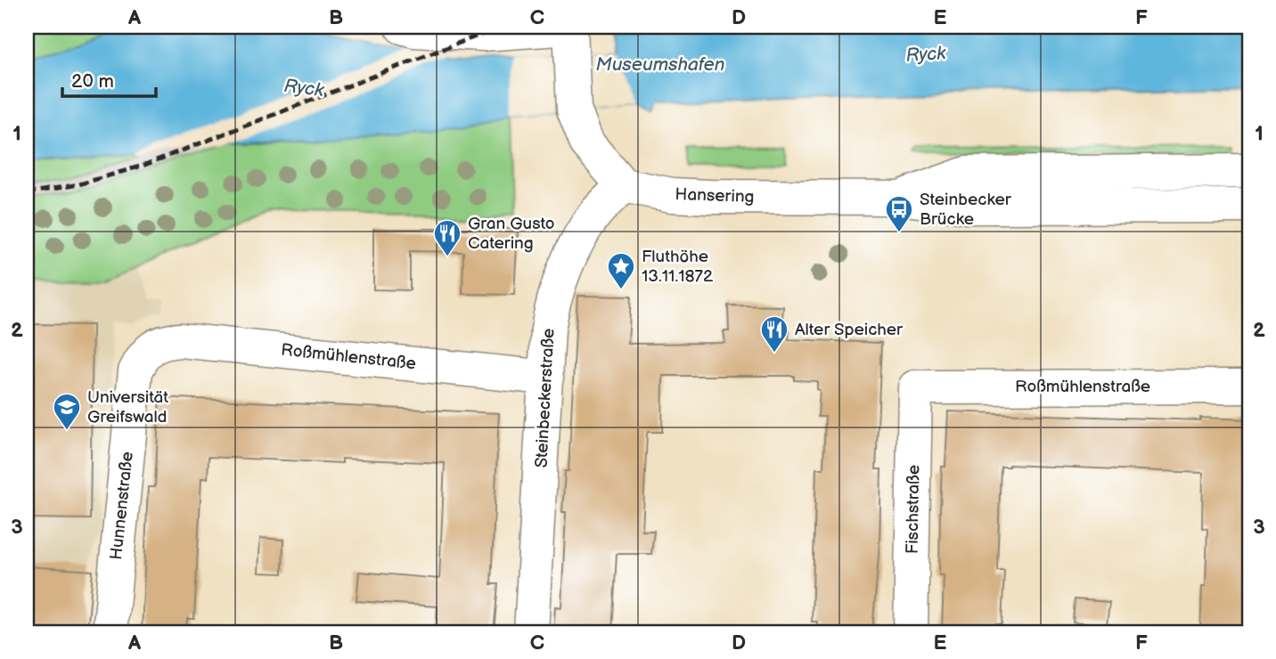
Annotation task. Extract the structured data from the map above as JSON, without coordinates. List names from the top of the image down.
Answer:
{
  "streets": {
    "street": [
      "Hansering",
      "Roßmühlenstraße",
      "Steinbeckerstraße",
      "Hunnenstraße",
      "Fischstraße"
    ]
  },
  "crossings": [
    ["Hansering", "Steinbeckerstraße"],
    ["Roßmühlenstraße", "Steinbeckerstraße"],
    ["Roßmühlenstraße", "Hunnenstraße"],
    ["Roßmühlenstraße", "Fischstraße"]
  ],
  "water": ["Ryck", "Museumshafen"],
  "places": {
    "bus stop": ["Steinbecker Brücke"],
    "restaurant": ["Gran Gusto Catering", "Alter Speicher"],
    "place": ["Fluthöhe 13.11.1872"],
    "school or university": ["Universität Greifswald"]
  },
  "scale_bar": "20 m",
  "grid": {
    "columns": [
      "A",
      "B",
      "C",
      "D",
      "E",
      "F"
    ],
    "rows": ["1", "2", "3"]
  }
}
